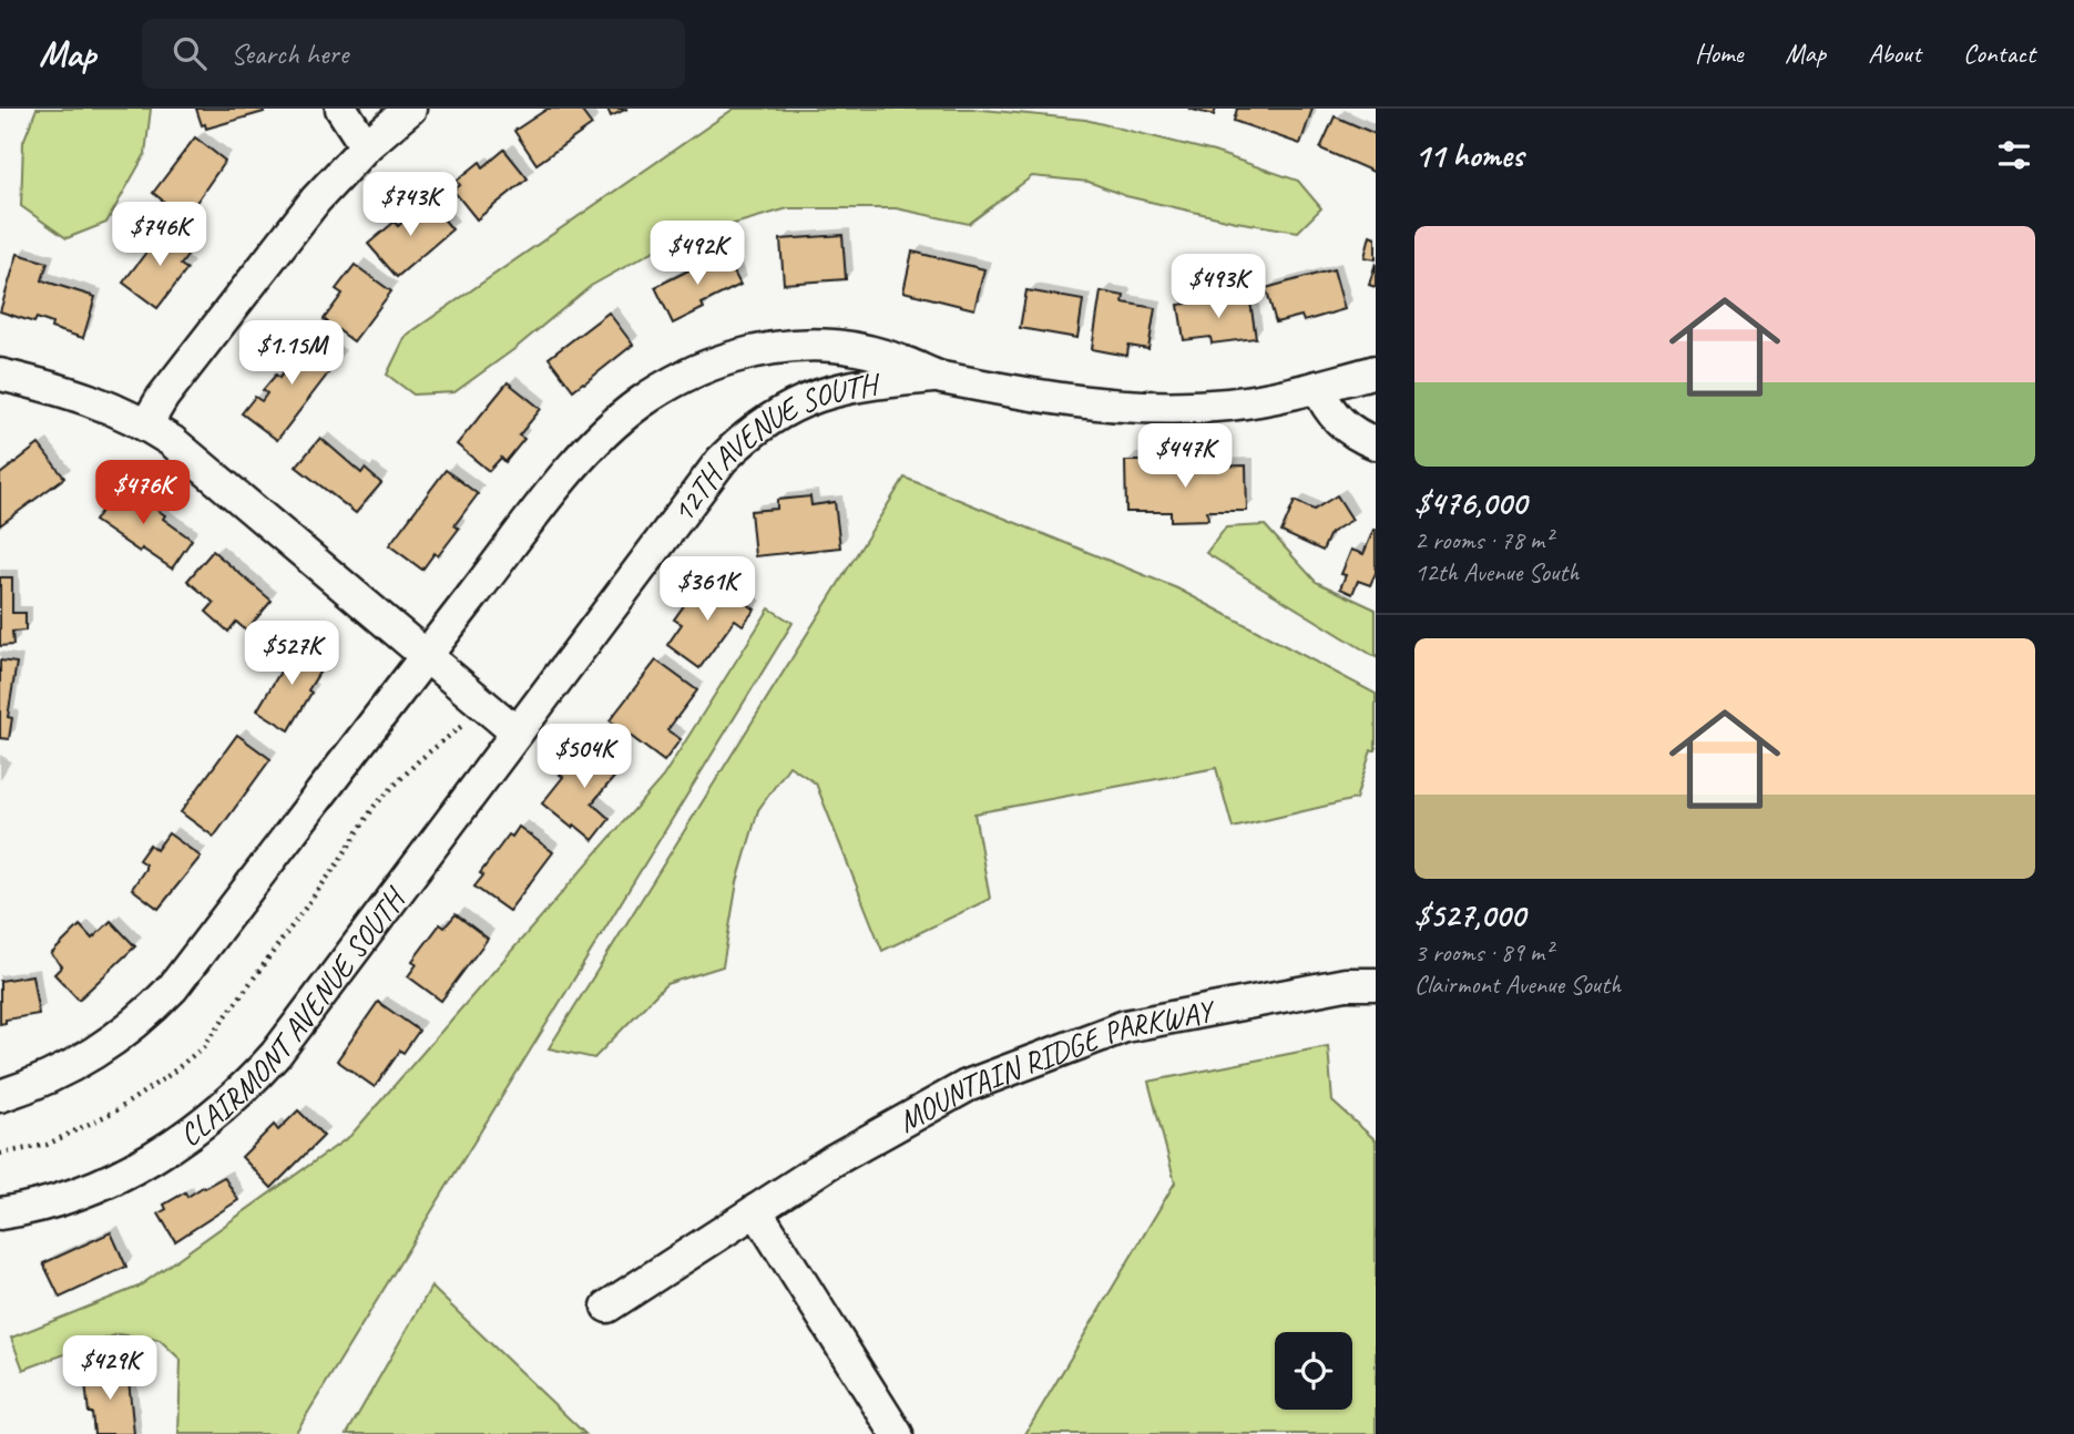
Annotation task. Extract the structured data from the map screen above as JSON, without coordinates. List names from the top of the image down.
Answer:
{
  "streets": {
    "street": ["12TH AVENUE SOUTH", "CLAIRMONT AVENUE SOUTH", "MOUNTAIN RIDGE PARKWAY"]
  },
  "crossings": [
    ["12TH AVENUE SOUTH", "CLAIRMONT AVENUE SOUTH"]
  ],
  "page": {
    "header": "Map",
    "search": "Search here",
    "nav": [
      "Home",
      "Map",
      "About",
      "Contact"
    ],
    "heading": "11 homes",
    "price": [
      "$743K",
      "$746K",
      "$492K",
      "$493K",
      "$1.15M",
      "$447K",
      "$476K",
      "$361K",
      "$527K",
      "$504K",
      "$429K"
    ],
    "list": [
      {
        "name": "$476,000",
        "note": "2 rooms · 78 m² · 12th Avenue South"
      },
      {
        "name": "$527,000",
        "note": "3 rooms · 89 m² · Clairmont Avenue South"
      }
    ]
  }
}
